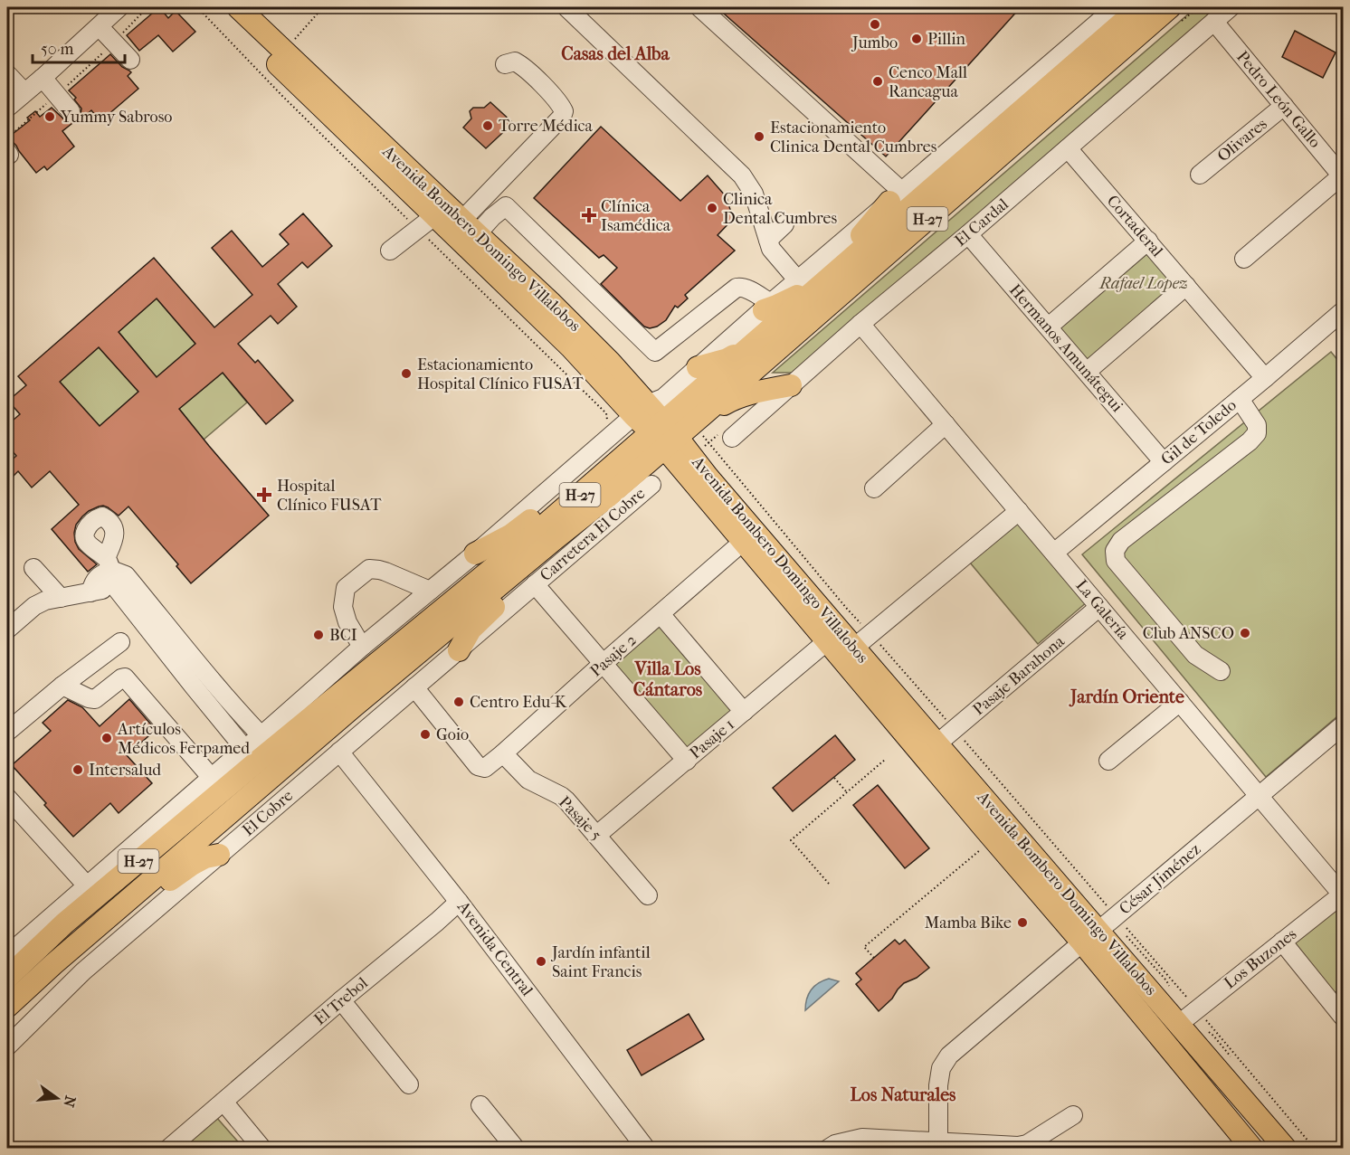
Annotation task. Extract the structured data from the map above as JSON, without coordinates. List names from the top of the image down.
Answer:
{
  "streets": {
    "main road": ["H-27", "Avenida Bombero Domingo Villalobos"],
    "street": [
      "Pedro León Gallo",
      "Olivares",
      "El Cardal",
      "Cortaderal",
      "Hermanos Amunátegui",
      "Gil de Toledo",
      "Carretera El Cobre",
      "La Galería",
      "Pasaje 2",
      "Pasaje Barahona",
      "Pasaje 1",
      "El Cobre",
      "Pasaje 5",
      "César Jiménez",
      "Avenida Central",
      "Los Buzones",
      "El Trebol"
    ]
  },
  "crossings": [
    ["Pedro León Gallo", "Olivares"],
    ["Pedro León Gallo", "El Cardal"],
    ["H-27", "Avenida Bombero Domingo Villalobos"],
    ["El Cardal", "Cortaderal"],
    ["El Cardal", "Hermanos Amunátegui"],
    ["El Cardal", "La Galería"],
    ["Cortaderal", "Gil de Toledo"],
    ["Avenida Bombero Domingo Villalobos", "Pasaje 2"],
    ["Avenida Bombero Domingo Villalobos", "Pasaje Barahona"],
    ["Avenida Bombero Domingo Villalobos", "Pasaje 1"],
    ["Avenida Bombero Domingo Villalobos", "César Jiménez"],
    ["Avenida Bombero Domingo Villalobos", "Los Buzones"],
    ["Hermanos Amunátegui", "Gil de Toledo"],
    ["Gil de Toledo", "La Galería"],
    ["Carretera El Cobre", "El Cobre"],
    ["La Galería", "Pasaje Barahona"],
    ["La Galería", "César Jiménez"],
    ["La Galería", "Los Buzones"],
    ["Pasaje 2", "El Cobre"],
    ["Pasaje 2", "Pasaje 5"],
    ["Pasaje 1", "Pasaje 5"],
    ["El Cobre", "Avenida Central"],
    ["Avenida Central", "El Trebol"]
  ],
  "districts": [
    "Casas del Alba",
    "Villa Los Cántaros",
    "Jardín Oriente",
    "Los Naturales"
  ],
  "parks": ["Rafael Lopez"],
  "places": {
    "other": [
      "Jumbo",
      "Pillin",
      "Cenco Mall Rancagua",
      "Yummy Sabroso",
      "Torre Médica",
      "Estacionamiento Clinica Dental Cumbres",
      "Clinica Dental Cumbres",
      "Estacionamiento Hospital Clínico FUSAT",
      "Club ANSCO",
      "BCI",
      "Centro Edu-K",
      "Goio",
      "Artículos Médicos Ferpamed",
      "Intersalud",
      "Mamba Bike",
      "Jardín infantil Saint Francis"
    ],
    "health": ["Clínica Isamédica", "Hospital Clínico FUSAT"]
  },
  "scale_bar": "50 m",
  "north": "right"
}
